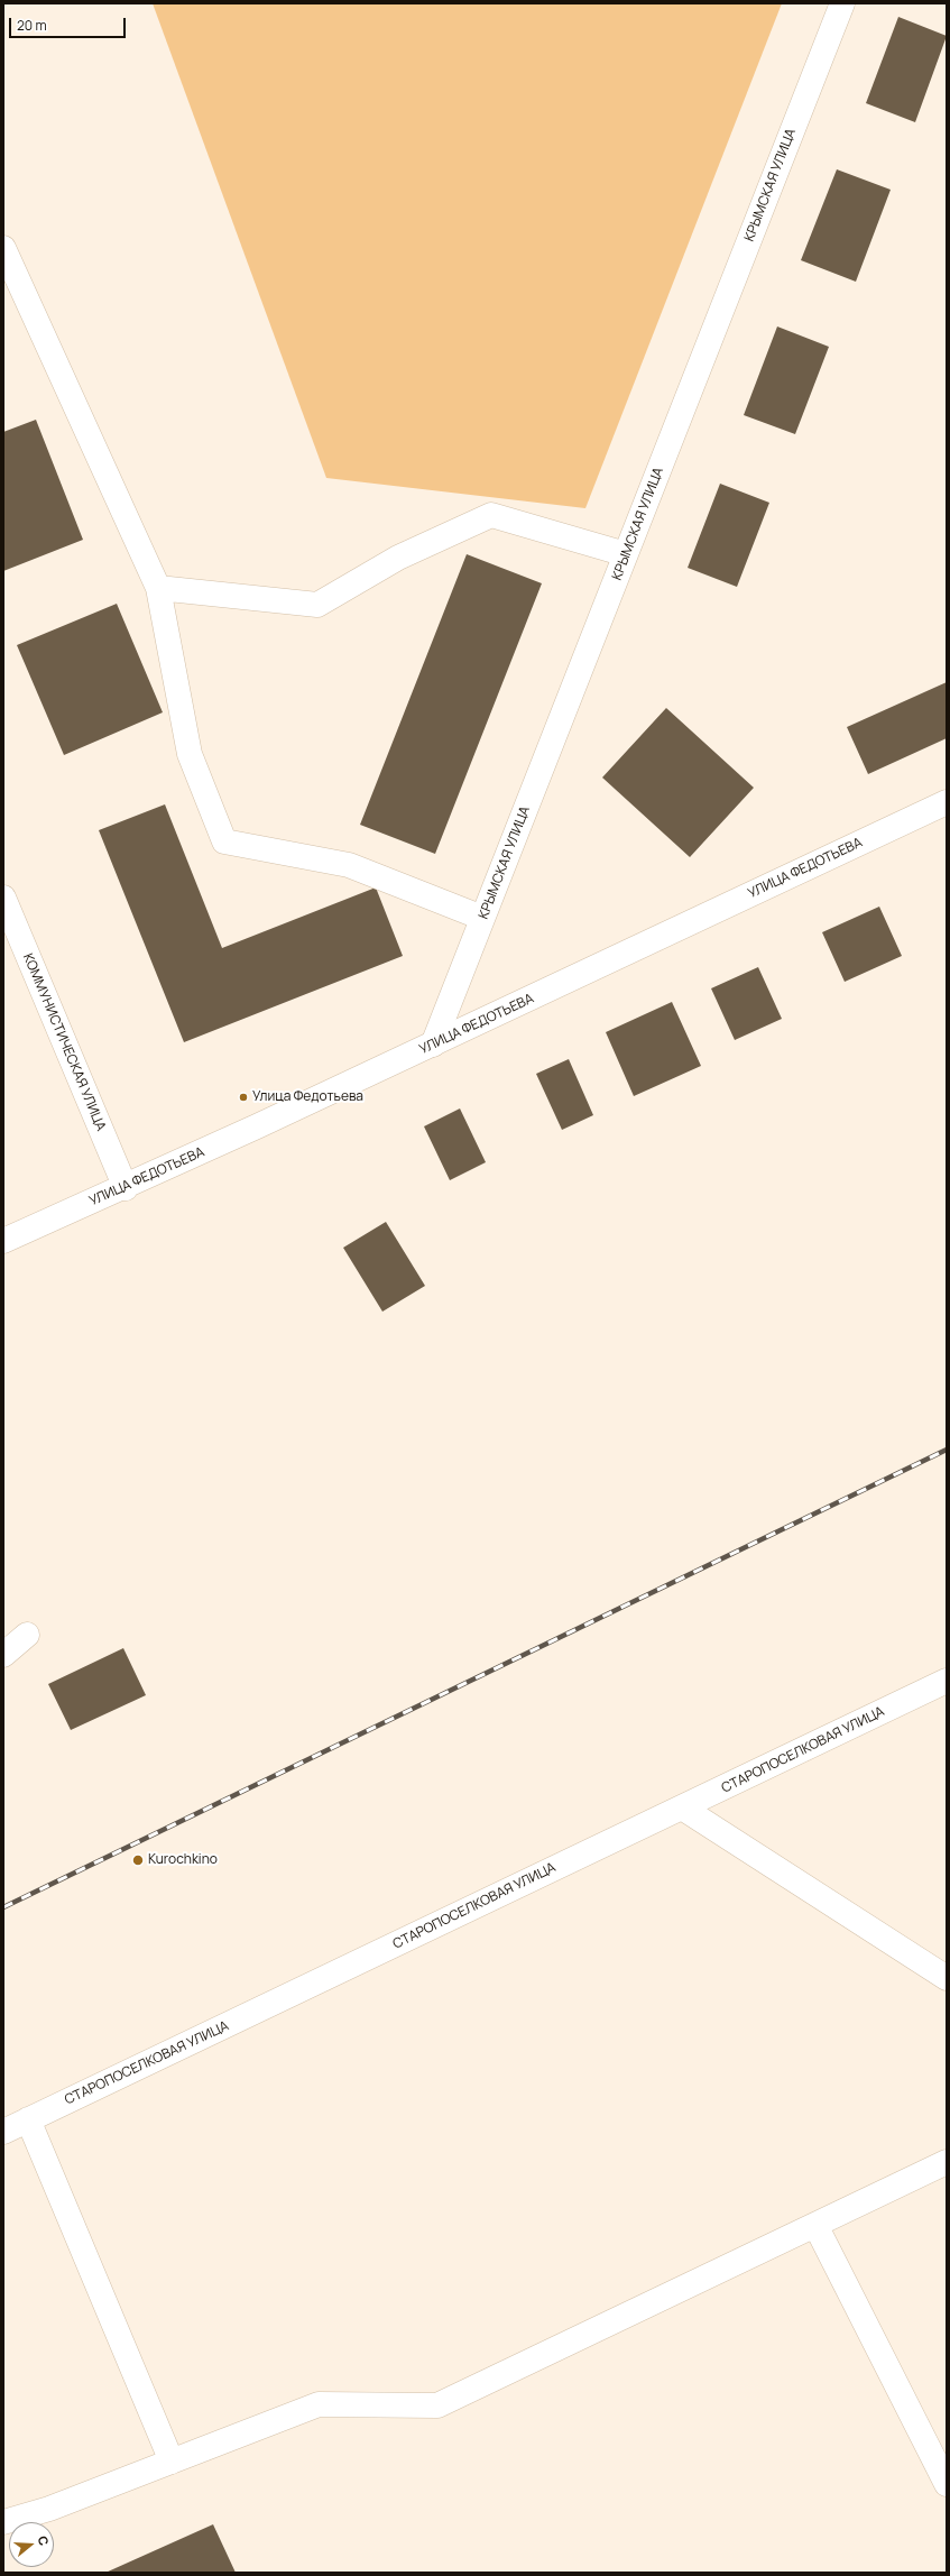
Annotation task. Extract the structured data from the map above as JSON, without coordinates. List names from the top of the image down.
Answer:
{
  "streets": {
    "street": [
      "КРЫМСКАЯ УЛИЦА",
      "УЛИЦА ФЕДОТЬЕВА",
      "КОММУНИСТИЧЕСКАЯ УЛИЦА",
      "СТАРОПОСЕЛКОВАЯ УЛИЦА"
    ]
  },
  "crossings": [
    ["КРЫМСКАЯ УЛИЦА", "УЛИЦА ФЕДОТЬЕВА"],
    ["УЛИЦА ФЕДОТЬЕВА", "КОММУНИСТИЧЕСКАЯ УЛИЦА"]
  ],
  "places": ["Улица Федотьева", "Kurochkino"],
  "scale_bar": "20 m",
  "north": "right"
}
